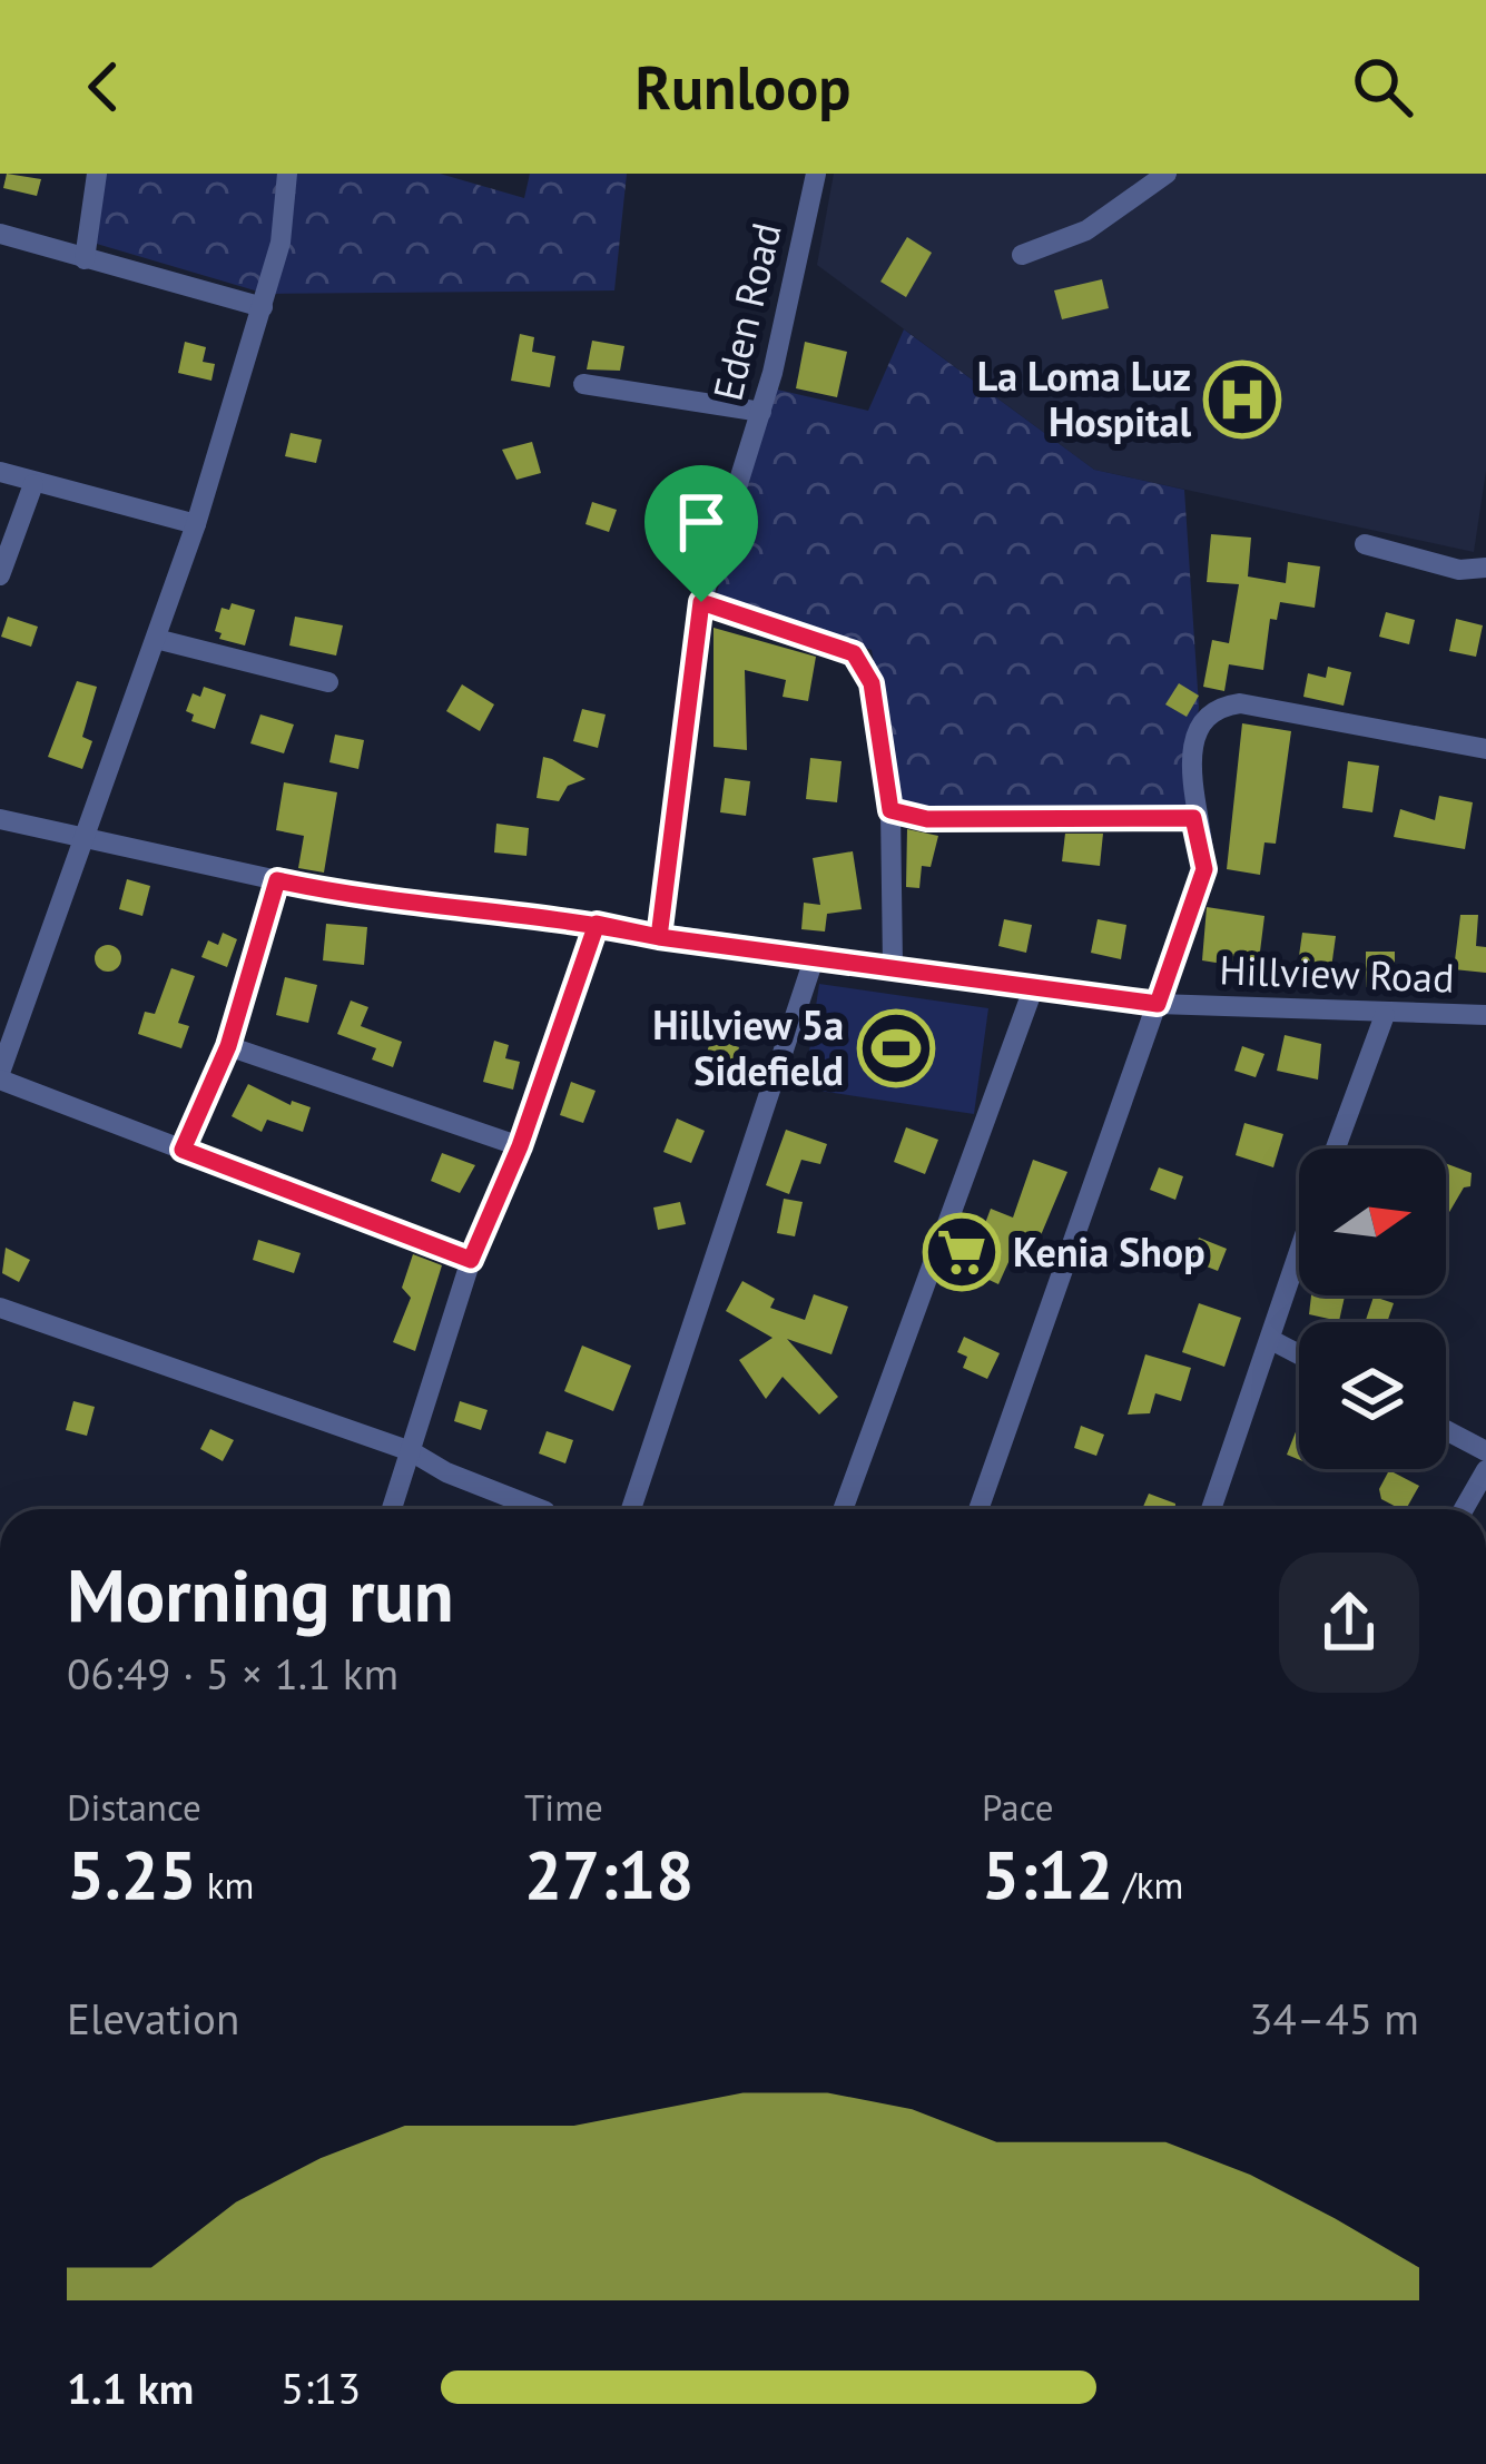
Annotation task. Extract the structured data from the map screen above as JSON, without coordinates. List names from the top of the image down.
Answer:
{
  "streets": {
    "street": ["Eden Road", "Hillview Road"]
  },
  "crossings": [
    ["Eden Road", "Hillview Road"]
  ],
  "places": {
    "hospital": ["La Loma Luz Hospital"],
    "sports": ["Hillview 5a Sidefield"],
    "supermarket": ["Kenia Shop"]
  },
  "north": "right",
  "page": {
    "header": "Runloop",
    "heading": ["Morning run", "06:49 · 5 × 1.1 km"],
    "stats": [
      ["Distance", "5.25 km"],
      ["Time", "27:18"],
      ["Pace", "5:12 /km"]
    ],
    "chart": ["Elevation", "34–45 m"],
    "list": [
      {
        "name": "1.1 km",
        "note": "5:13"
      }
    ]
  }
}
